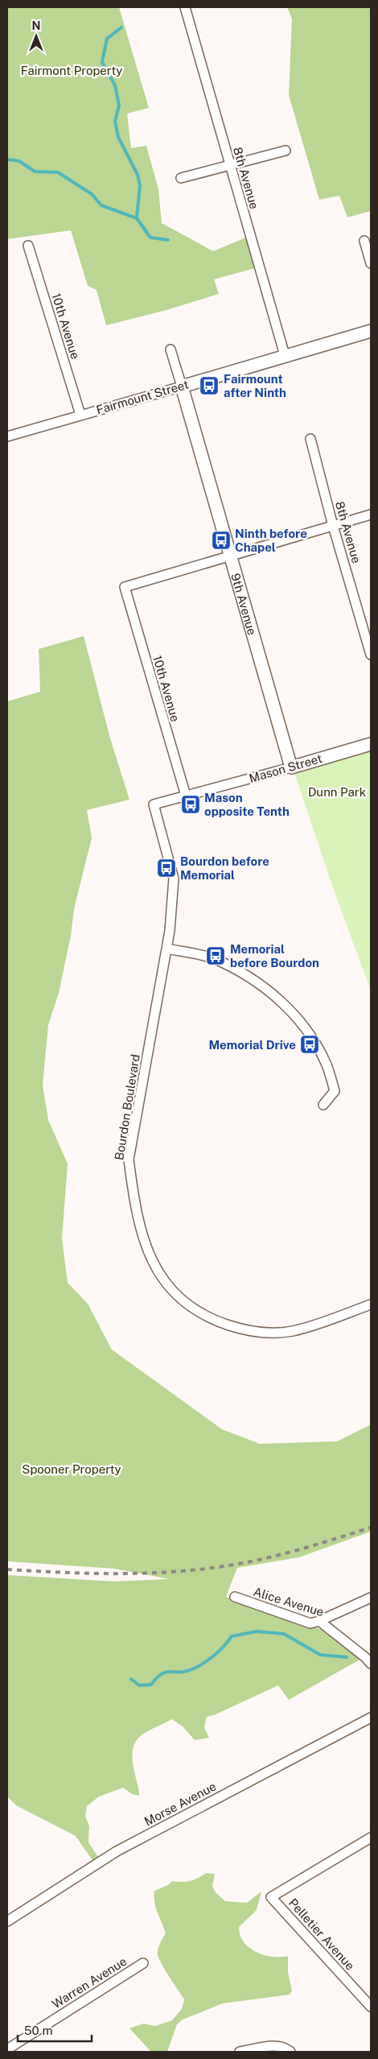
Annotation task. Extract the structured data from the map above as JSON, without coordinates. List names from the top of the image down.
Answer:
{
  "streets": {
    "street": [
      "8th Avenue",
      "10th Avenue",
      "Fairmount Street",
      "9th Avenue",
      "Mason Street",
      "Bourdon Boulevard",
      "Alice Avenue",
      "Morse Avenue",
      "Pelletier Avenue",
      "Warren Avenue"
    ]
  },
  "crossings": [
    ["8th Avenue", "Fairmount Street"],
    ["10th Avenue", "Fairmount Street"],
    ["10th Avenue", "9th Avenue"],
    ["10th Avenue", "Mason Street"],
    ["Fairmount Street", "9th Avenue"],
    ["9th Avenue", "Mason Street"],
    ["Mason Street", "Bourdon Boulevard"]
  ],
  "parks": ["Fairmont Property", "Dunn Park", "Spooner Property"],
  "places": {
    "bus stop": [
      "Fairmount after Ninth",
      "Ninth before Chapel",
      "Mason opposite Tenth",
      "Bourdon before Memorial",
      "Memorial before Bourdon",
      "Memorial Drive"
    ]
  },
  "scale_bar": "50 m",
  "north": "top"
}
